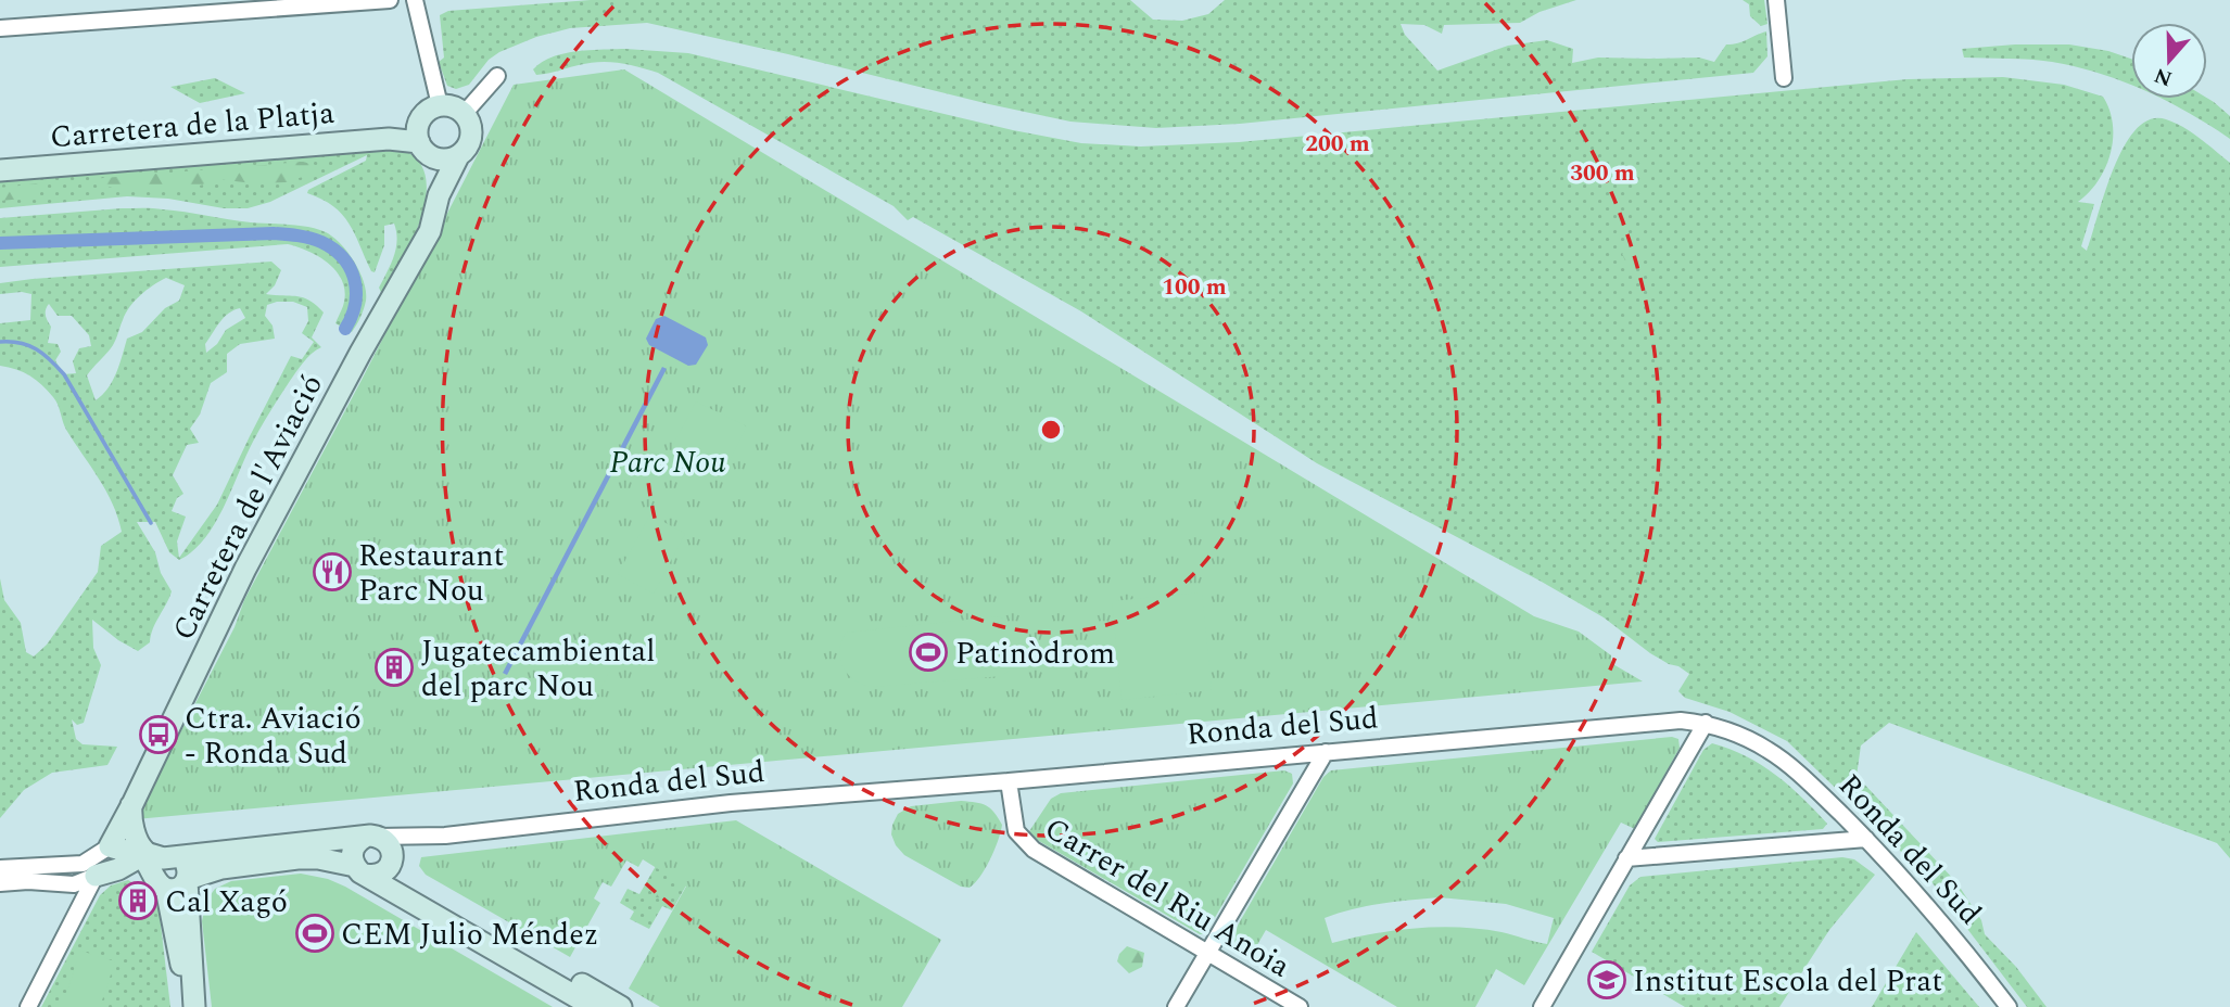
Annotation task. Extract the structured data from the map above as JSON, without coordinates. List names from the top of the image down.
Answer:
{
  "streets": {
    "street": [
      "Carretera de la Platja",
      "Carretera de l'Aviació",
      "Ronda del Sud",
      "Carrer del Riu Anoia"
    ]
  },
  "crossings": [
    ["Carretera de la Platja", "Carretera de l'Aviació"],
    ["Carretera de l'Aviació", "Ronda del Sud"],
    ["Ronda del Sud", "Carrer del Riu Anoia"]
  ],
  "parks": ["Parc Nou"],
  "places": {
    "restaurant": ["Restaurant Parc Nou"],
    "sports": ["Patinòdrom", "CEM Julio Méndez"],
    "building": ["Jugatecambiental del parc Nou", "Cal Xagó"],
    "bus stop": ["Ctra. Aviació - Ronda Sud"],
    "school or university": ["Institut Escola del Prat"]
  },
  "north": "bottom",
  "rings": ["200 m", "300 m", "100 m"]
}
